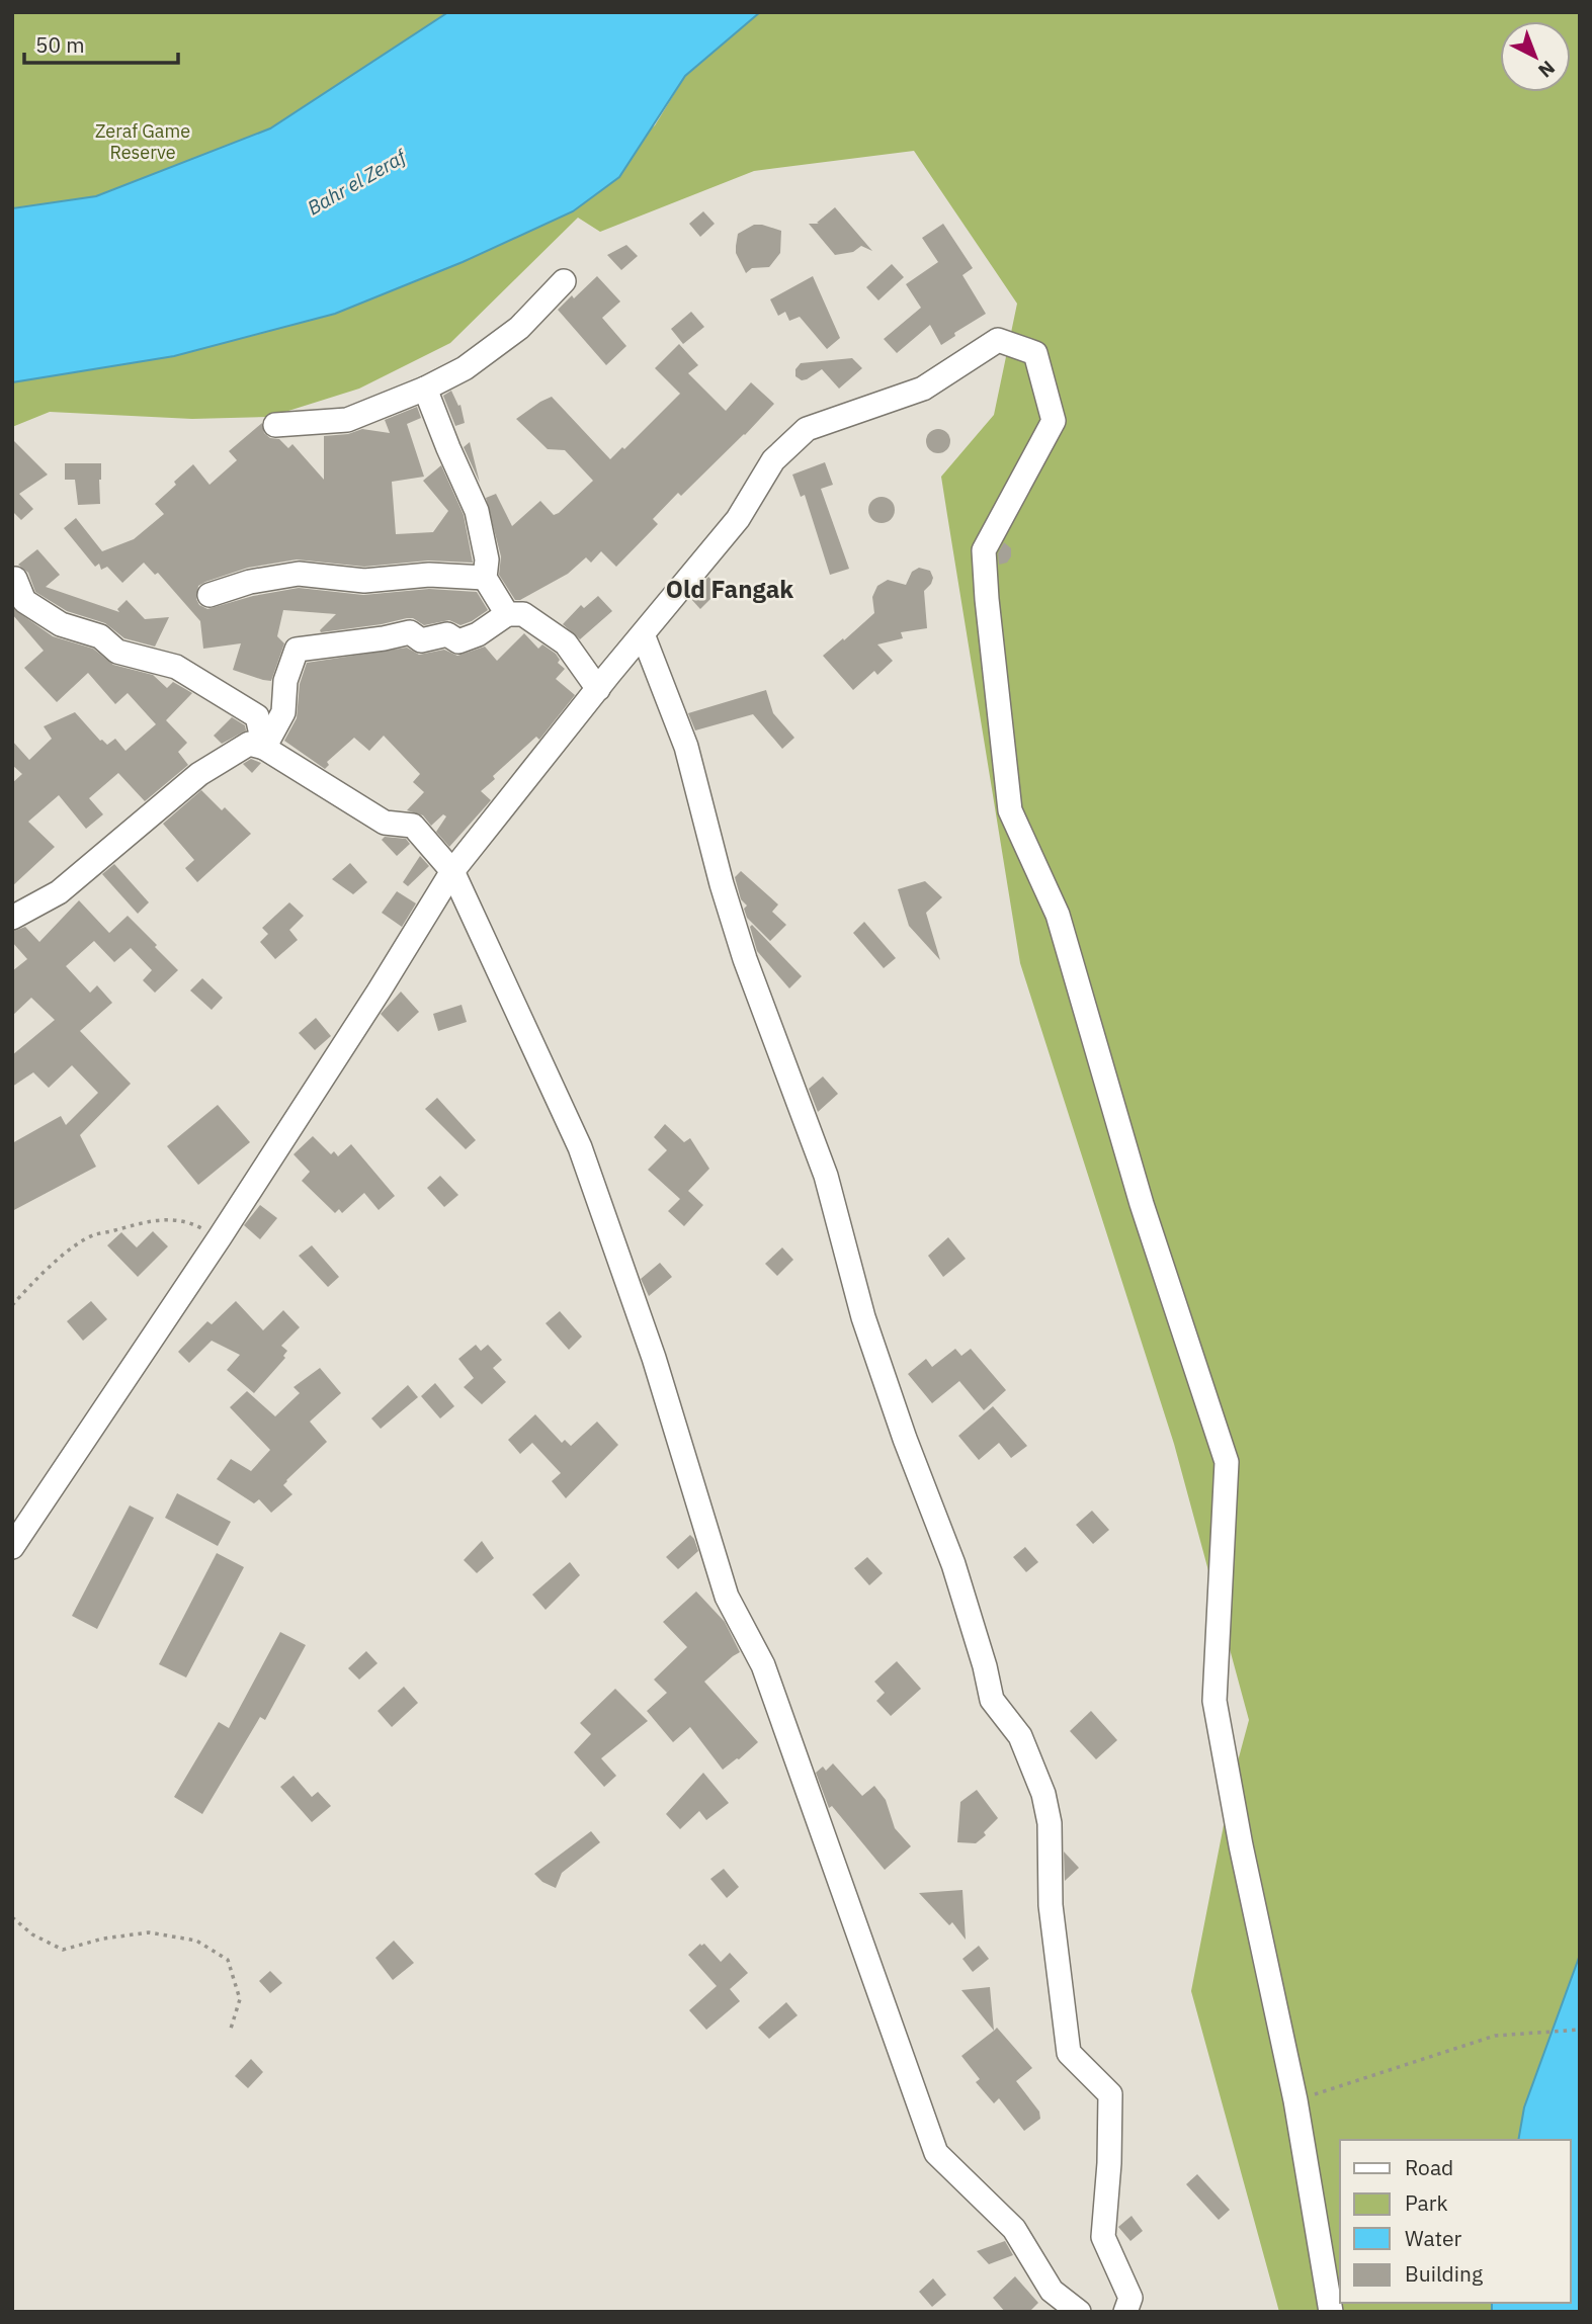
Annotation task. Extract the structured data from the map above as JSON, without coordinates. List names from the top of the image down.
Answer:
{
  "districts": ["Old Fangak"],
  "water": ["Bahr el Zeraf"],
  "parks": ["Zeraf Game Reserve"],
  "legend": [
    "Road",
    "Park",
    "Water",
    "Building"
  ],
  "scale_bar": "50 m",
  "north": "bottom right"
}
